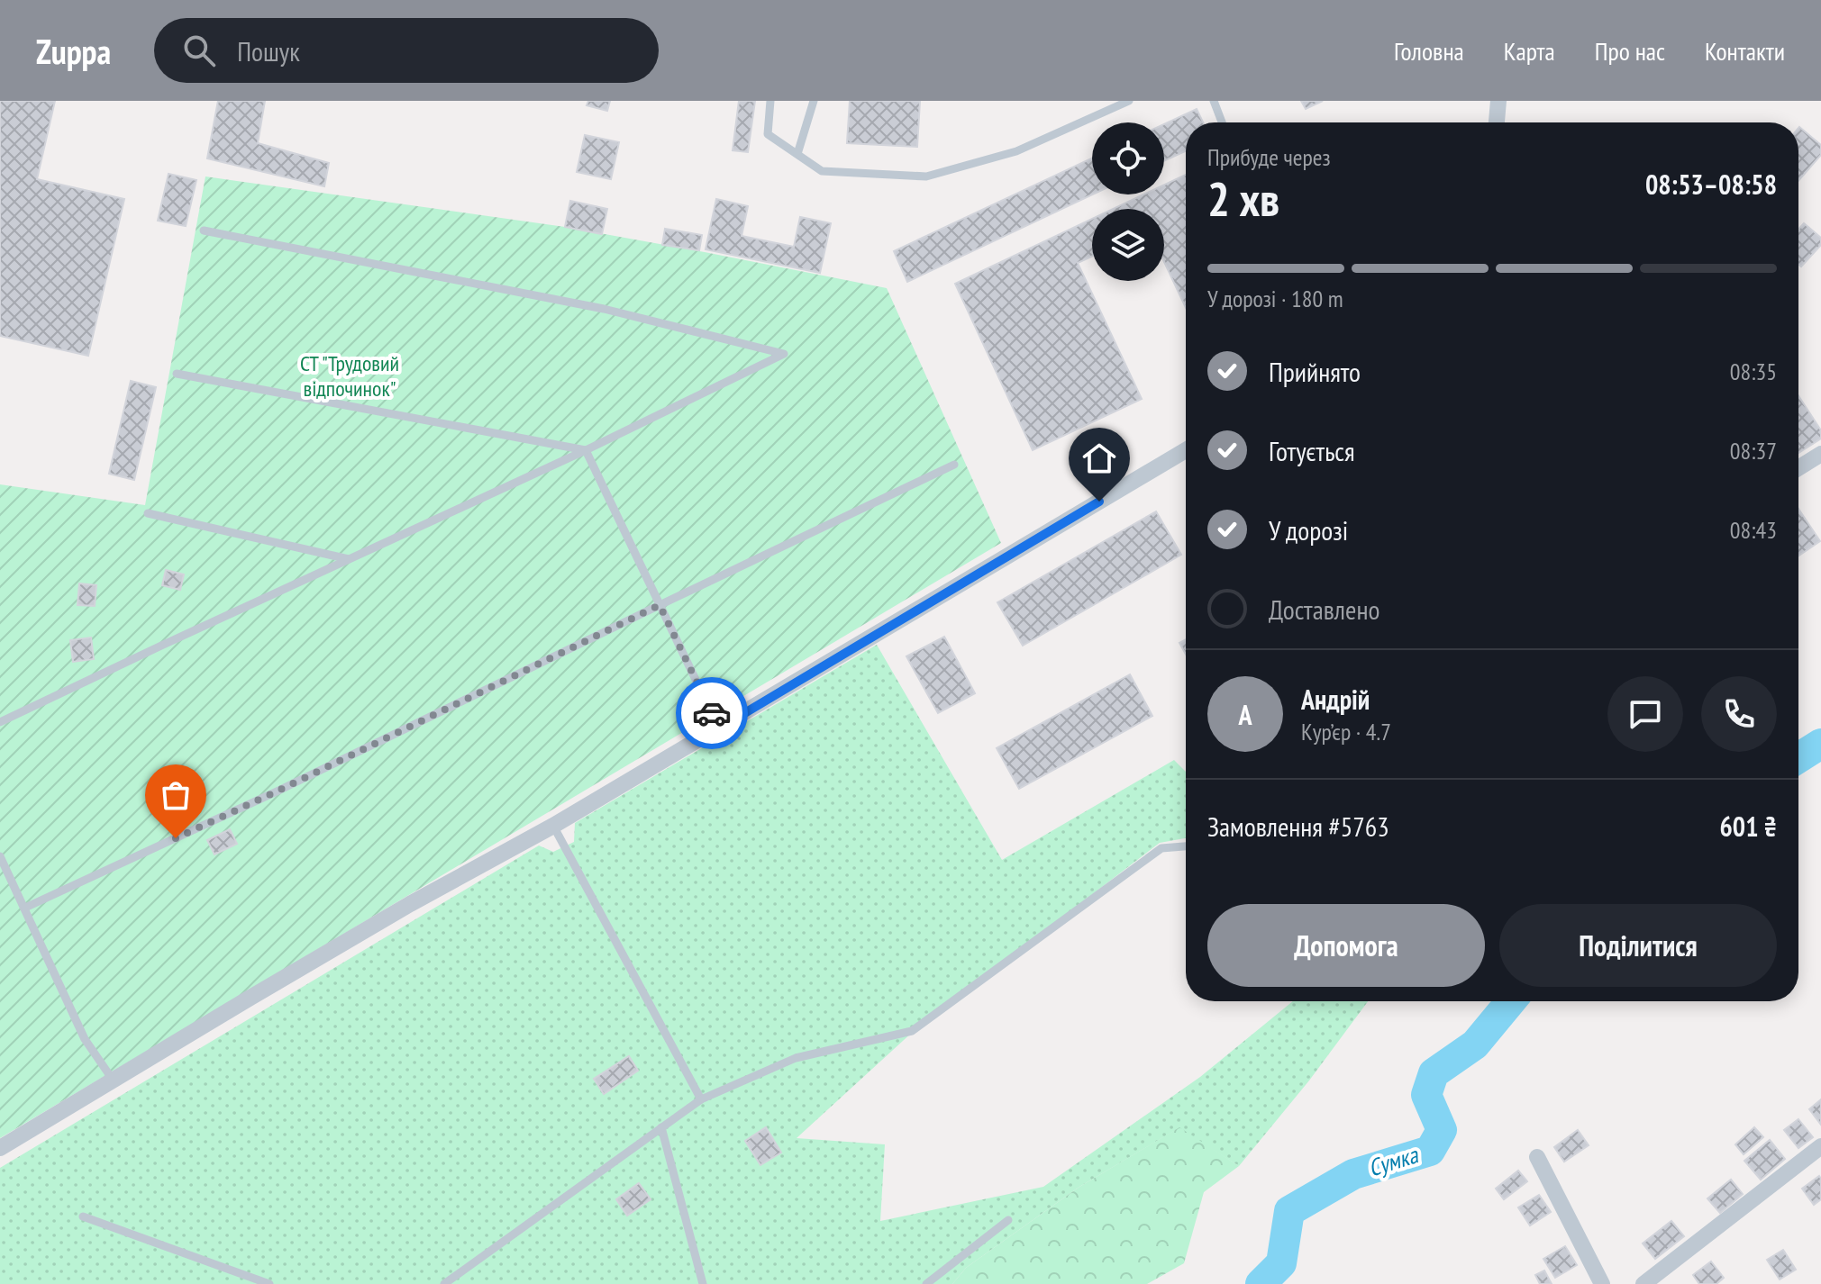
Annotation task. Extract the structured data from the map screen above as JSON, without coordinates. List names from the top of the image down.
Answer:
{
  "water": ["Сумка"],
  "parks": ["СТ \"Трудовий відпочинок\""],
  "page": {
    "header": "Zuppa",
    "search": "Пошук",
    "nav": [
      "Головна",
      "Карта",
      "Про нас",
      "Контакти"
    ],
    "heading": ["2 хв", "Прибуде через", "08:53–08:58"],
    "panel": [
      "Андрій",
      "Кур’єр · 4.7",
      "Замовлення #5763",
      "601 ₴"
    ],
    "bar": "У дорозі · 180 m",
    "list": [
      ["Прийнято", "08:35"],
      ["Готується", "08:37"],
      ["У дорозі", "08:43"],
      "Доставлено"
    ],
    "round": "А",
    "buttons": ["Допомога", "Поділитися"]
  }
}
